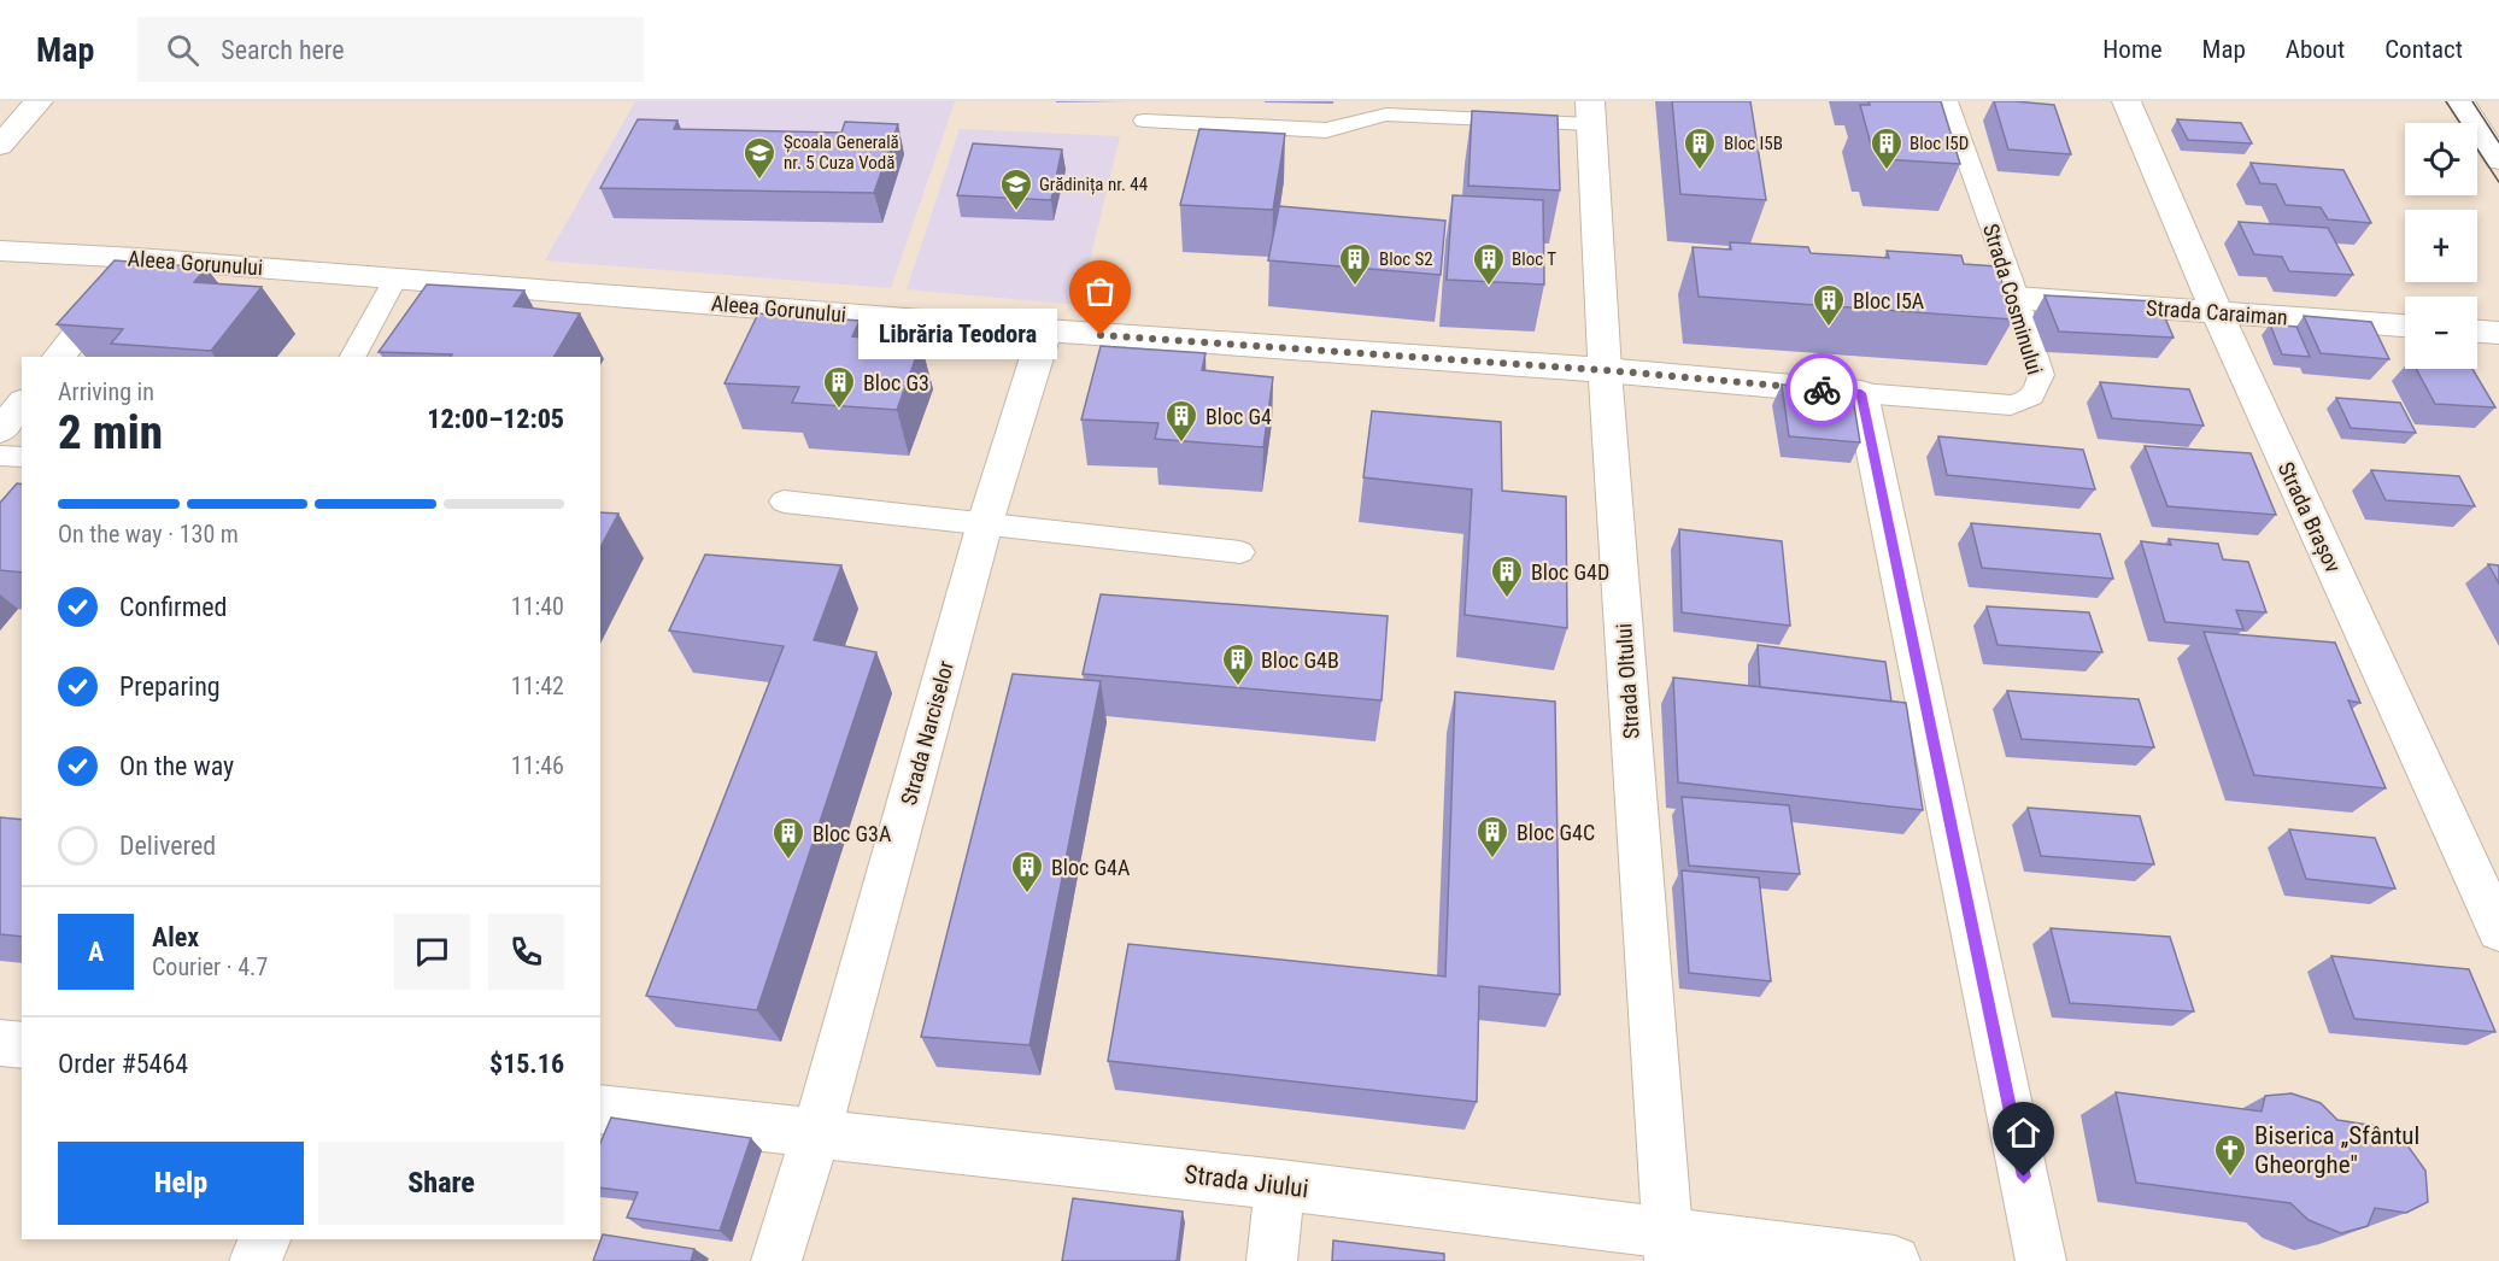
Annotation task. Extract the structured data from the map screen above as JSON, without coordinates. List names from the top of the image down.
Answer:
{
  "streets": {
    "street": [
      "Aleea Gorunului",
      "Strada Caraiman",
      "Strada Brașov",
      "Strada Oltului",
      "Strada Narciselor",
      "Strada Jiului"
    ],
    "lane": ["Strada Cosminului"]
  },
  "crossings": [
    ["Aleea Gorunului", "Strada Cosminului"],
    ["Aleea Gorunului", "Strada Oltului"],
    ["Aleea Gorunului", "Strada Narciselor"],
    ["Strada Cosminului", "Strada Caraiman"],
    ["Strada Caraiman", "Strada Brașov"],
    ["Strada Oltului", "Strada Jiului"],
    ["Strada Narciselor", "Strada Jiului"]
  ],
  "places": {
    "building": [
      "Bloc I5B",
      "Bloc I5D",
      "Bloc S2",
      "Bloc T",
      "Bloc I5A",
      "Bloc G3",
      "Bloc G4",
      "Bloc G4D",
      "Bloc G4B",
      "Bloc G4C",
      "Bloc G3A",
      "Bloc G4A"
    ],
    "school or university": ["Școala Generală nr. 5 Cuza Vodă", "Grădinița nr. 44"],
    "other": ["Librăria Teodora"],
    "church": ["Biserica „Sfântul Gheorghe\""]
  },
  "page": {
    "header": "Map",
    "search": "Search here",
    "nav": [
      "Home",
      "Map",
      "About",
      "Contact"
    ],
    "map_buttons": ["+", "−"],
    "bubble": "Librăria Teodora",
    "heading": ["2 min", "Arriving in", "12:00–12:05"],
    "panel": [
      "Alex",
      "Courier · 4.7",
      "Order #5464",
      "$15.16"
    ],
    "bar": "On the way · 130 m",
    "list": [
      ["Confirmed", "11:40"],
      ["Preparing", "11:42"],
      ["On the way", "11:46"],
      "Delivered"
    ],
    "round": "A",
    "buttons": ["Help", "Share"]
  }
}
